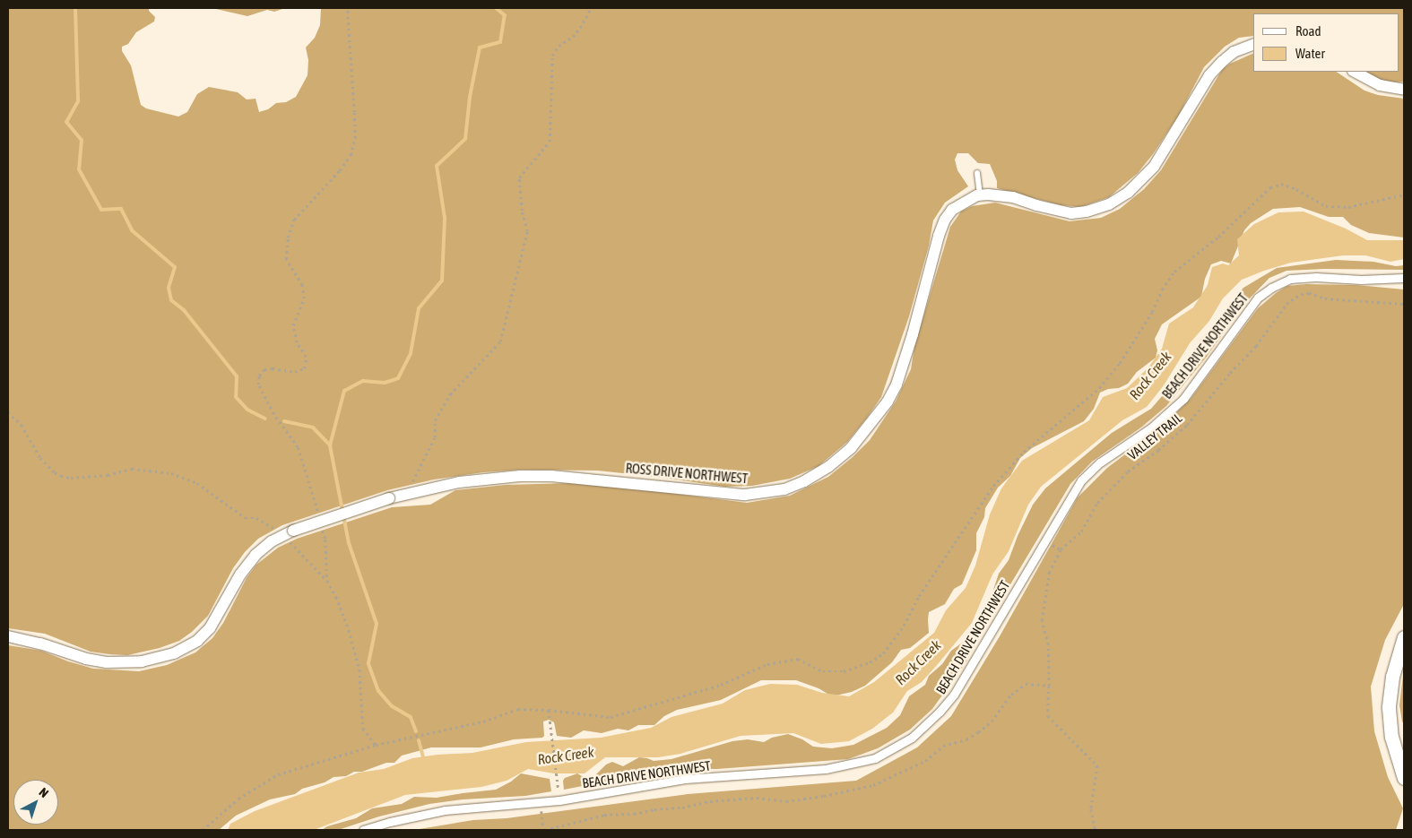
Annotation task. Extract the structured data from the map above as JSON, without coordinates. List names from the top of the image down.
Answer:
{
  "streets": {
    "street": ["BEACH DRIVE NORTHWEST", "ROSS DRIVE NORTHWEST"],
    "path": ["VALLEY TRAIL"]
  },
  "water": ["Rock Creek"],
  "legend": ["Road", "Water"],
  "north": "top right"
}
